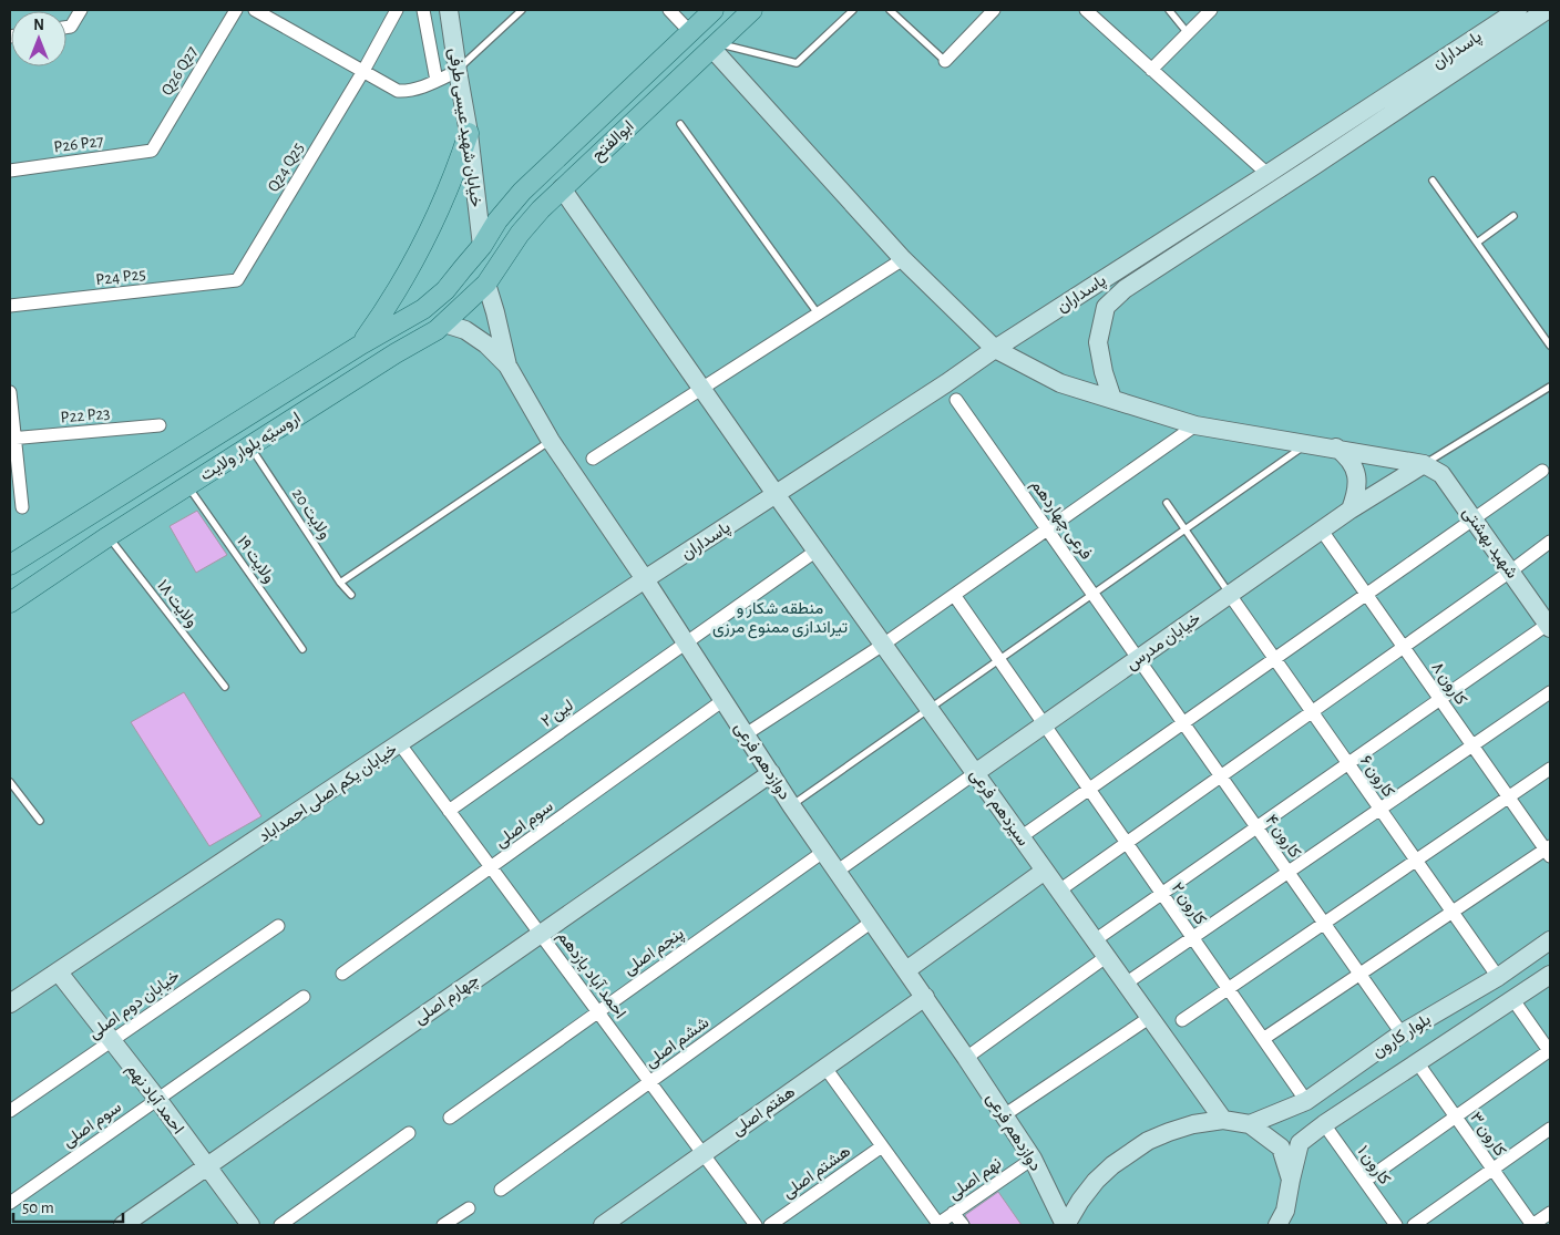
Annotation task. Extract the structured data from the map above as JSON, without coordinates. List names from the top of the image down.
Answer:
{
  "streets": {
    "main road": ["ابوالفتح", "اروسیّه بلوار ولایت"],
    "street": [
      "پاسداران",
      "Q26 Q27",
      "خیابان شهید عیسی طرفی",
      "P26 P27",
      "Q24 Q25",
      "P24 P25",
      "P22 P23",
      "فرعی چهاردهم",
      "شهید بهشتی",
      "خیابان مدرس",
      "کارون ۸",
      "لین ۲",
      "دوازدهم فرعی",
      "کارون ۶",
      "خیابان یکم اصلی احمداباد",
      "سیزدهم فرعی",
      "سوم اصلی",
      "کارون ۴",
      "کارون ۲",
      "پنجم اصلی",
      "احمد آباد یازدهم",
      "چهارم اصلی",
      "خیابان دوم اصلی",
      "بلوار کارون",
      "ششم اصلی",
      "احمد آباد نهم",
      "هفتم اصلی",
      "کارون ۳",
      "کارون ۱",
      "هشتم اصلی",
      "نهم اصلی"
    ],
    "lane": ["ولایت 20", "ولایت ۱۹", "ولایت ۱۸"]
  },
  "crossings": [
    ["پاسداران", "دوازدهم فرعی"],
    ["پاسداران", "خیابان یکم اصلی احمداباد"],
    ["پاسداران", "سیزدهم فرعی"],
    ["Q26 Q27", "P26 P27"],
    ["خیابان شهید عیسی طرفی", "ابوالفتح"],
    ["خیابان شهید عیسی طرفی", "اروسیّه بلوار ولایت"],
    ["ابوالفتح", "اروسیّه بلوار ولایت"],
    ["ابوالفتح", "دوازدهم فرعی"],
    ["ابوالفتح", "سیزدهم فرعی"],
    ["Q24 Q25", "P24 P25"],
    ["اروسیّه بلوار ولایت", "ولایت 20"],
    ["اروسیّه بلوار ولایت", "ولایت ۱۹"],
    ["اروسیّه بلوار ولایت", "ولایت ۱۸"],
    ["اروسیّه بلوار ولایت", "دوازدهم فرعی"],
    ["فرعی چهاردهم", "خیابان مدرس"],
    ["فرعی چهاردهم", "کارون ۴"],
    ["شهید بهشتی", "خیابان مدرس"],
    ["خیابان مدرس", "کارون ۸"],
    ["خیابان مدرس", "کارون ۶"],
    ["خیابان مدرس", "سیزدهم فرعی"],
    ["خیابان مدرس", "کارون ۴"],
    ["خیابان مدرس", "کارون ۲"],
    ["لین ۲", "دوازدهم فرعی"],
    ["لین ۲", "سیزدهم فرعی"],
    ["لین ۲", "احمد آباد یازدهم"],
    ["دوازدهم فرعی", "خیابان یکم اصلی احمداباد"],
    ["دوازدهم فرعی", "سوم اصلی"],
    ["دوازدهم فرعی", "پنجم اصلی"],
    ["دوازدهم فرعی", "چهارم اصلی"],
    ["دوازدهم فرعی", "ششم اصلی"],
    ["دوازدهم فرعی", "هفتم اصلی"],
    ["دوازدهم فرعی", "نهم اصلی"],
    ["کارون ۶", "بلوار کارون"],
    ["خیابان یکم اصلی احمداباد", "احمد آباد یازدهم"],
    ["خیابان یکم اصلی احمداباد", "احمد آباد نهم"],
    ["سوم اصلی", "احمد آباد یازدهم"],
    ["سوم اصلی", "احمد آباد نهم"],
    ["کارون ۴", "بلوار کارون"],
    ["کارون ۲", "بلوار کارون"],
    ["پنجم اصلی", "احمد آباد یازدهم"],
    ["احمد آباد یازدهم", "چهارم اصلی"],
    ["احمد آباد یازدهم", "ششم اصلی"],
    ["احمد آباد یازدهم", "هفتم اصلی"],
    ["چهارم اصلی", "احمد آباد نهم"],
    ["خیابان دوم اصلی", "احمد آباد نهم"],
    ["بلوار کارون", "کارون ۳"],
    ["بلوار کارون", "کارون ۱"]
  ],
  "parks": ["منطقه شکار و تیراندازی ممنوع مرزی"],
  "scale_bar": "50 m",
  "north": "top"
}
